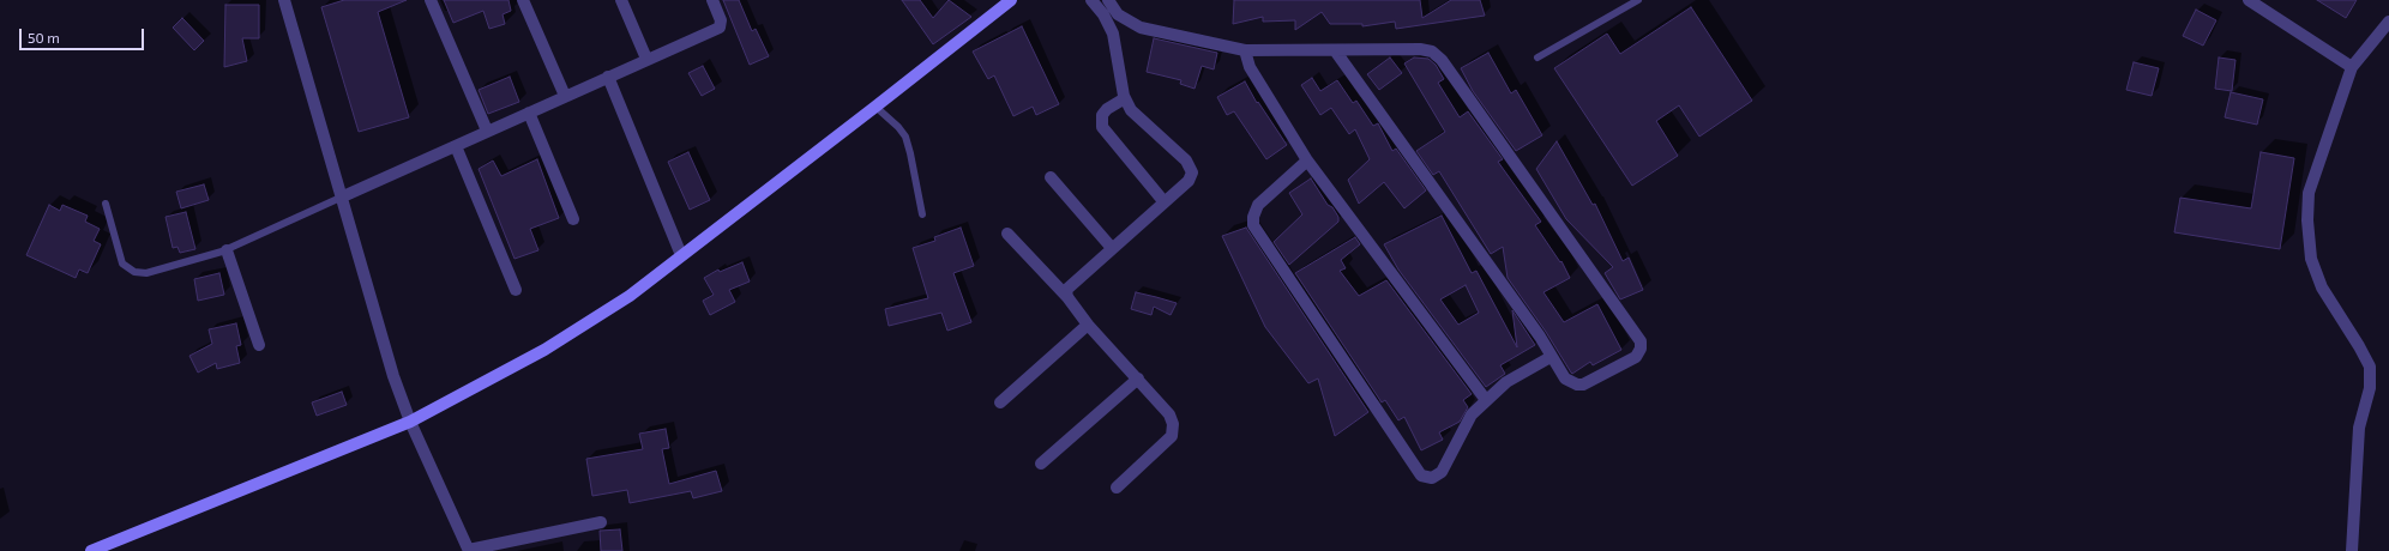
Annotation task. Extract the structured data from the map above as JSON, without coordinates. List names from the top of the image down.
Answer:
{
  "scale_bar": "50 m"
}
